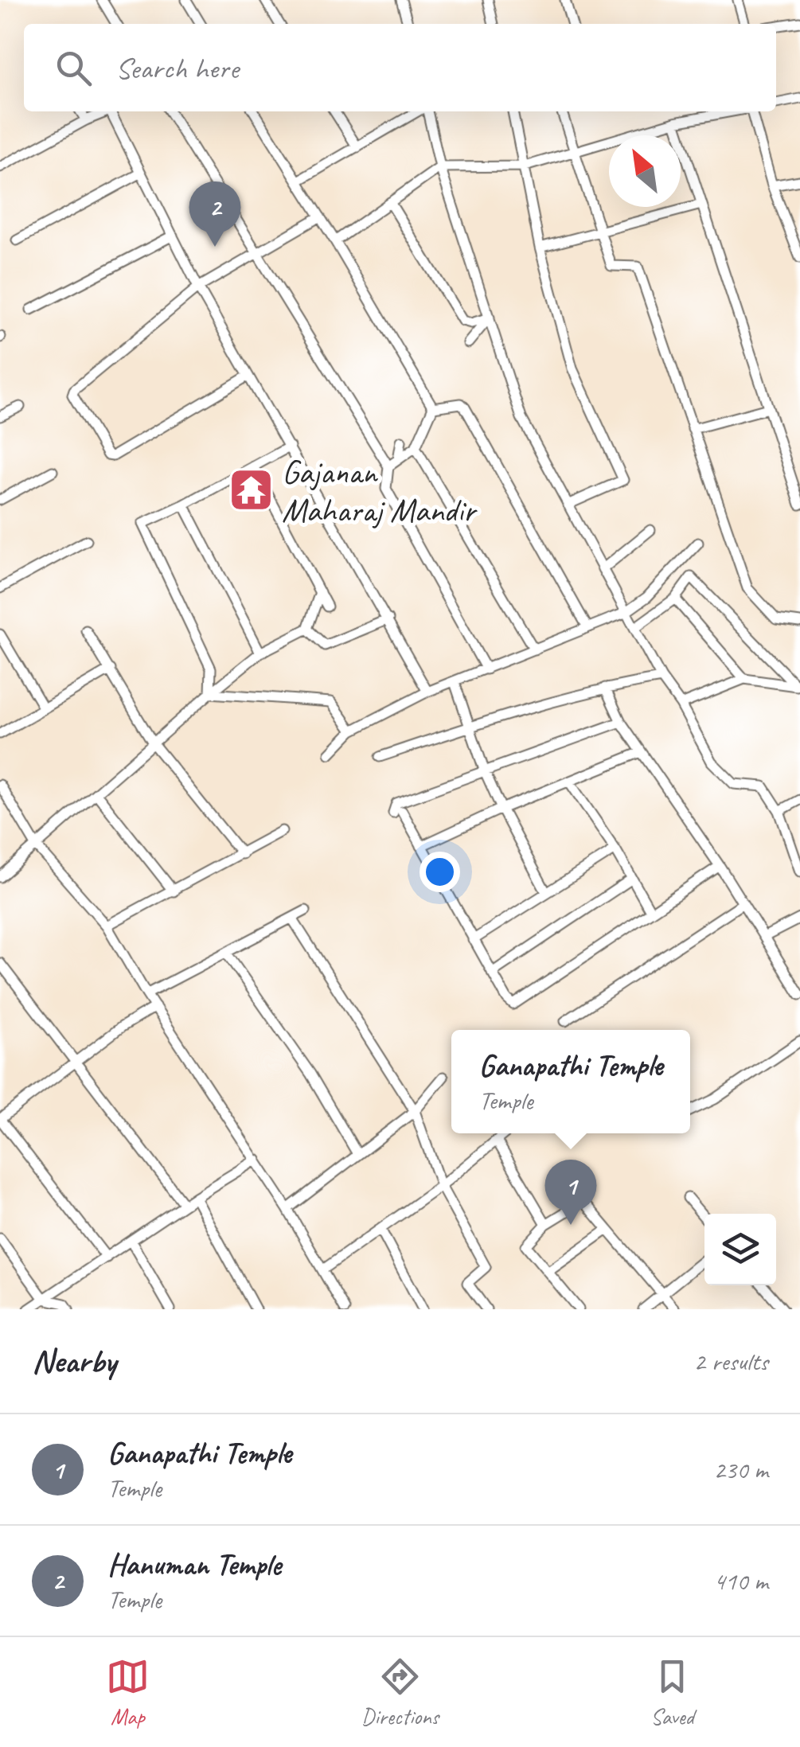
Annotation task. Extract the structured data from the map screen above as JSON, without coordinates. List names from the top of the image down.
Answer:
{
  "places": {
    "temple": ["Gajanan Maharaj Mandir"]
  },
  "north": "top left",
  "page": {
    "search": "Search here",
    "pins": ["2", "1"],
    "popup": ["Ganapathi Temple", "Temple"],
    "heading": ["Nearby", "2 results"],
    "list": [
      {
        "mark": "1",
        "name": "Ganapathi Temple",
        "note": "Temple",
        "value": "230 m"
      },
      {
        "mark": "2",
        "name": "Hanuman Temple",
        "note": "Temple",
        "value": "410 m"
      }
    ],
    "nav": ["Map", "Directions", "Saved"]
  }
}
